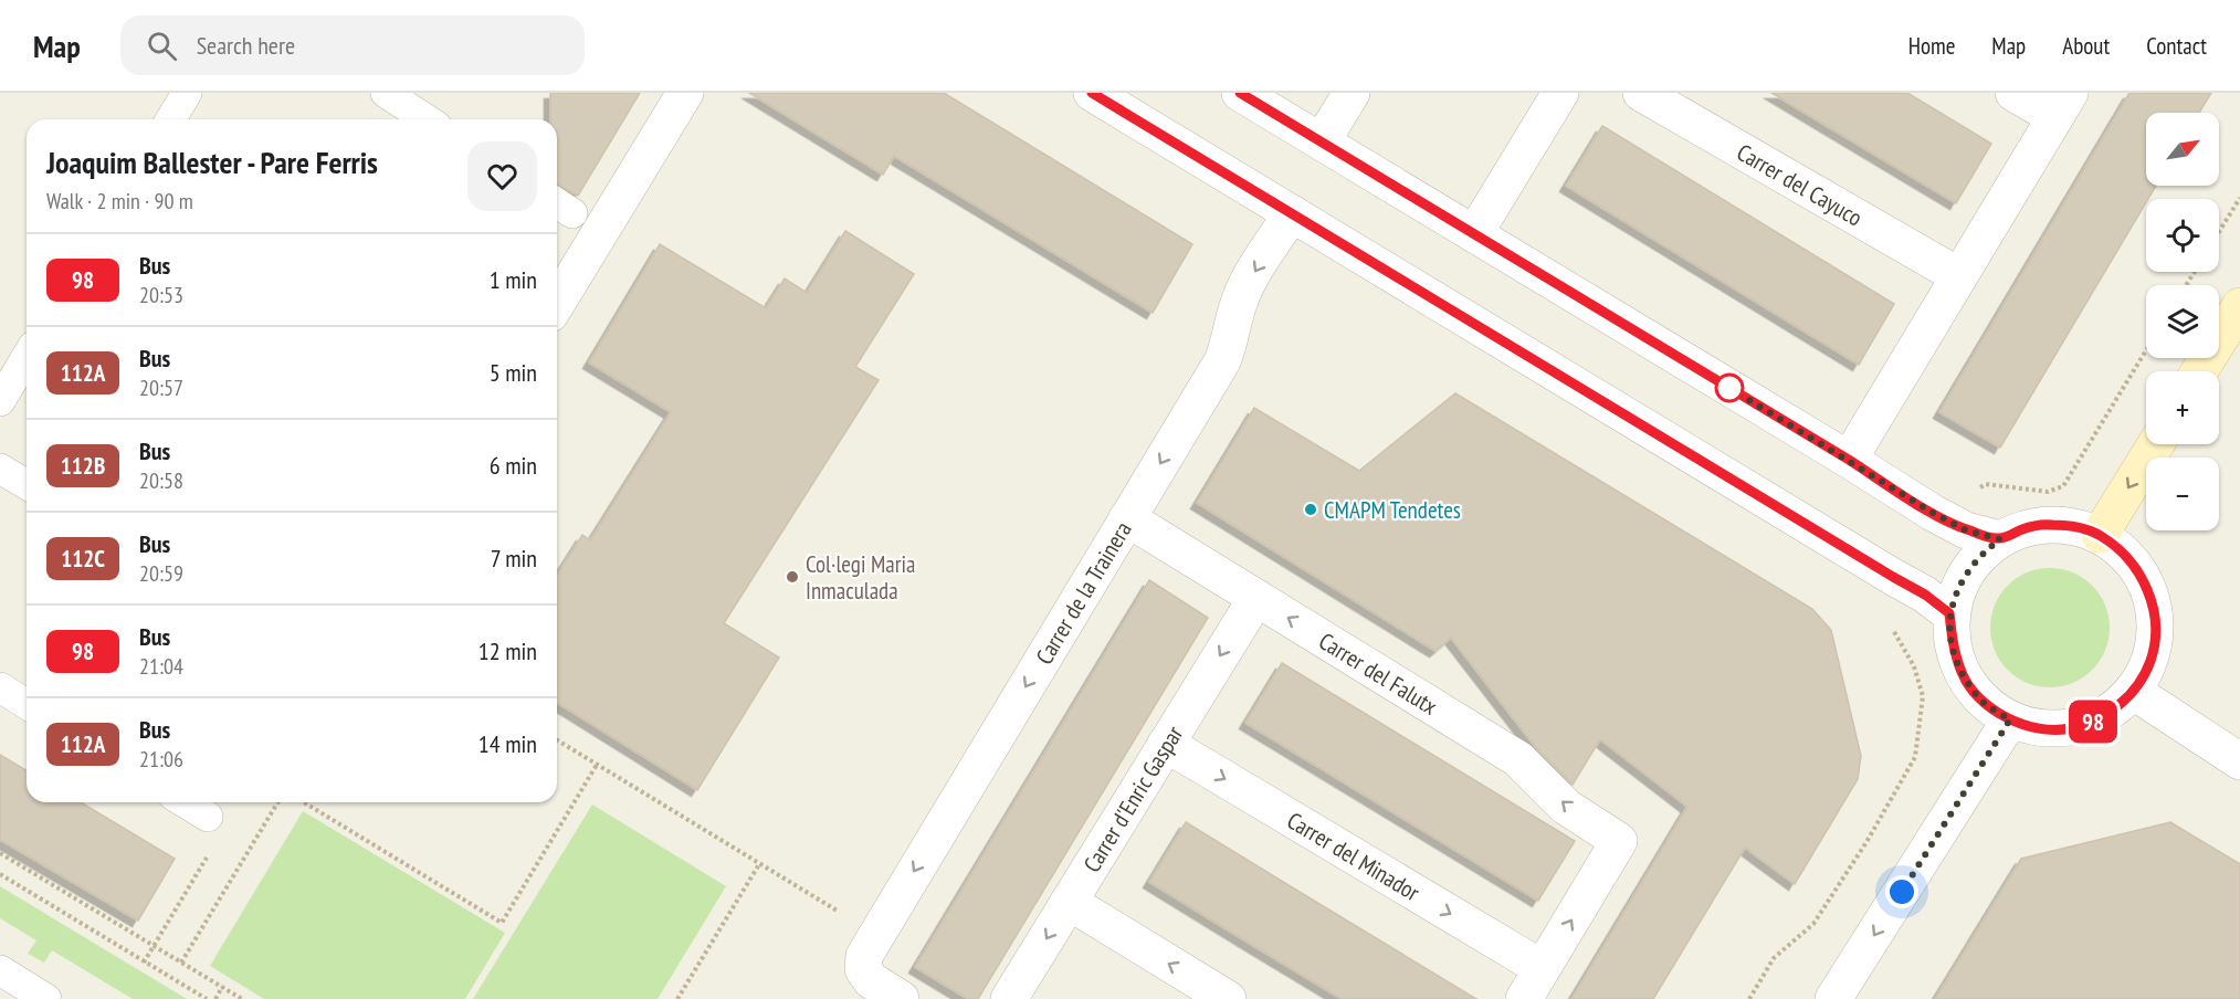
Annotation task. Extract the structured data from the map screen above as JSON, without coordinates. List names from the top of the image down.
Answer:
{
  "streets": {
    "street": [
      "Carrer del Cayuco",
      "Carrer de la Trainera",
      "Carrer del Falutx",
      "Carrer d'Enric Gaspar",
      "Carrer del Minador"
    ]
  },
  "crossings": [
    ["Carrer de la Trainera", "Carrer del Falutx"],
    ["Carrer del Falutx", "Carrer d'Enric Gaspar"],
    ["Carrer del Falutx", "Carrer del Minador"],
    ["Carrer d'Enric Gaspar", "Carrer del Minador"]
  ],
  "one_way": ["Carrer de la Trainera", "Carrer d'Enric Gaspar"],
  "places": ["CMAPM Tendetes", "Col·legi Maria Inmaculada"],
  "lines": ["bus line 98"],
  "north": "top right",
  "page": {
    "header": "Map",
    "search": "Search here",
    "nav": [
      "Home",
      "Map",
      "About",
      "Contact"
    ],
    "on_map": "98",
    "map_buttons": ["+", "−"],
    "heading": ["Joaquim Ballester - Pare Ferris", "Walk · 2 min · 90 m"],
    "list": [
      {
        "mark": "98",
        "name": "Bus",
        "note": "20:53",
        "value": "1 min"
      },
      {
        "mark": "112A",
        "name": "Bus",
        "note": "20:57",
        "value": "5 min"
      },
      {
        "mark": "112B",
        "name": "Bus",
        "note": "20:58",
        "value": "6 min"
      },
      {
        "mark": "112C",
        "name": "Bus",
        "note": "20:59",
        "value": "7 min"
      },
      {
        "mark": "98",
        "name": "Bus",
        "note": "21:04",
        "value": "12 min"
      },
      {
        "mark": "112A",
        "name": "Bus",
        "note": "21:06",
        "value": "14 min"
      }
    ]
  }
}
